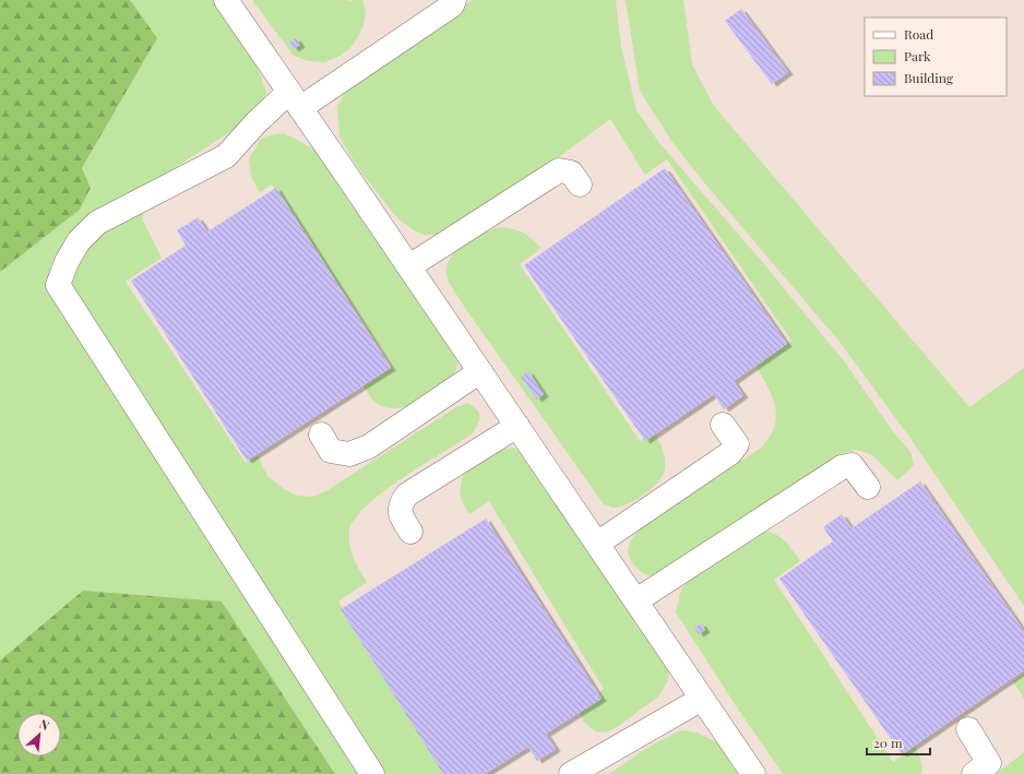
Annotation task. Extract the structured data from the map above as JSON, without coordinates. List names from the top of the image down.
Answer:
{
  "legend": ["Road", "Park", "Building"],
  "scale_bar": "20 m",
  "north": "top right"
}
